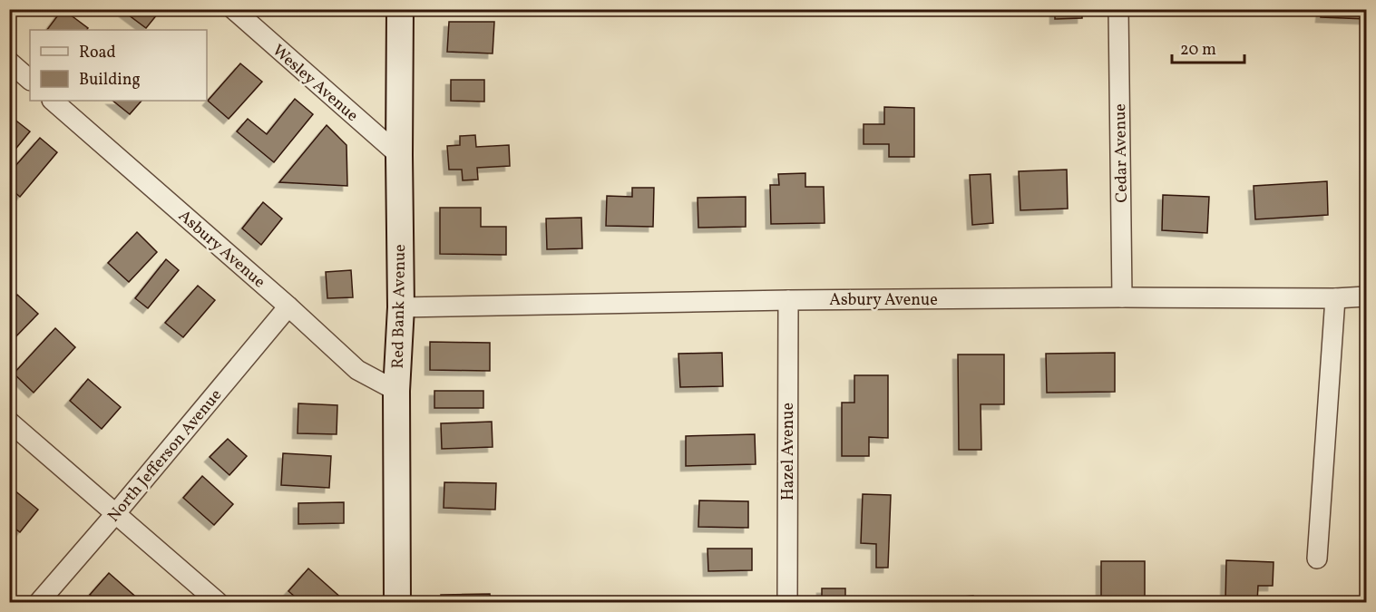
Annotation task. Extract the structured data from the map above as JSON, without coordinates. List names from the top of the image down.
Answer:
{
  "streets": {
    "street": [
      "Wesley Avenue",
      "Cedar Avenue",
      "Asbury Avenue",
      "Red Bank Avenue",
      "Hazel Avenue",
      "North Jefferson Avenue"
    ]
  },
  "crossings": [
    ["Wesley Avenue", "Red Bank Avenue"],
    ["Cedar Avenue", "Asbury Avenue"],
    ["Asbury Avenue", "Red Bank Avenue"],
    ["Asbury Avenue", "Hazel Avenue"],
    ["Asbury Avenue", "North Jefferson Avenue"]
  ],
  "legend": ["Road", "Building"],
  "scale_bar": "20 m"
}
